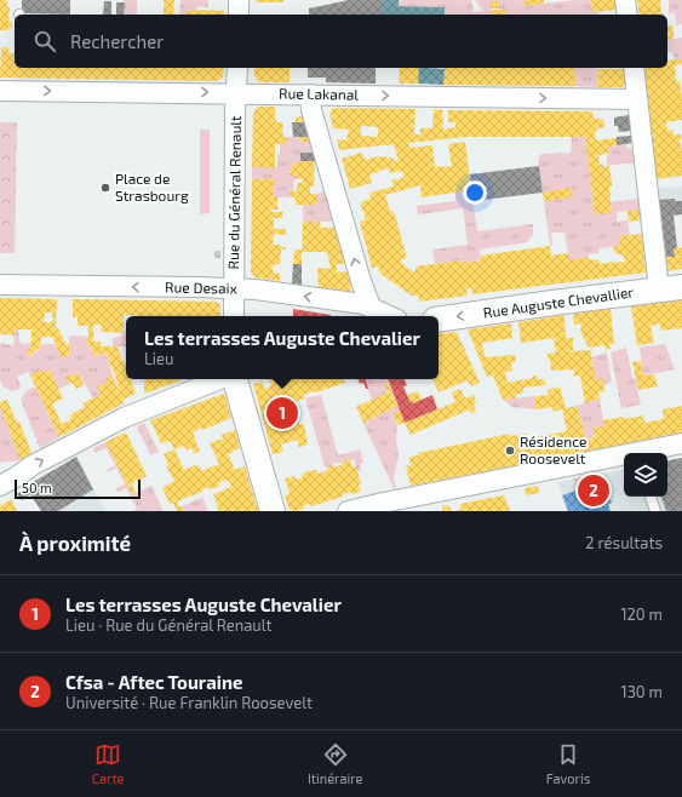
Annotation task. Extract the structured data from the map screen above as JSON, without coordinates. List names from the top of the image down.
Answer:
{
  "streets": {
    "street": [
      "Rue Lakanal",
      "Rue du Général Renault",
      "Rue Desaix",
      "Rue Auguste Chevallier"
    ]
  },
  "crossings": [
    ["Rue Lakanal", "Rue du Général Renault"],
    ["Rue du Général Renault", "Rue Desaix"]
  ],
  "one_way": ["Rue Lakanal", "Rue Desaix"],
  "places": ["Place de Strasbourg", "Résidence Roosevelt"],
  "scale_bar": "50 m",
  "page": {
    "search": "Rechercher",
    "popup": ["Les terrasses Auguste Chevalier", "Lieu"],
    "pins": ["1", "2"],
    "scale": "50 m",
    "heading": ["À proximité", "2 résultats"],
    "list": [
      {
        "mark": "1",
        "name": "Les terrasses Auguste Chevalier",
        "note": "Lieu · Rue du Général Renault",
        "value": "120 m"
      },
      {
        "mark": "2",
        "name": "Cfsa - Aftec Touraine",
        "note": "Université · Rue Franklin Roosevelt",
        "value": "130 m"
      }
    ],
    "nav": ["Carte", "Itinéraire", "Favoris"]
  }
}
